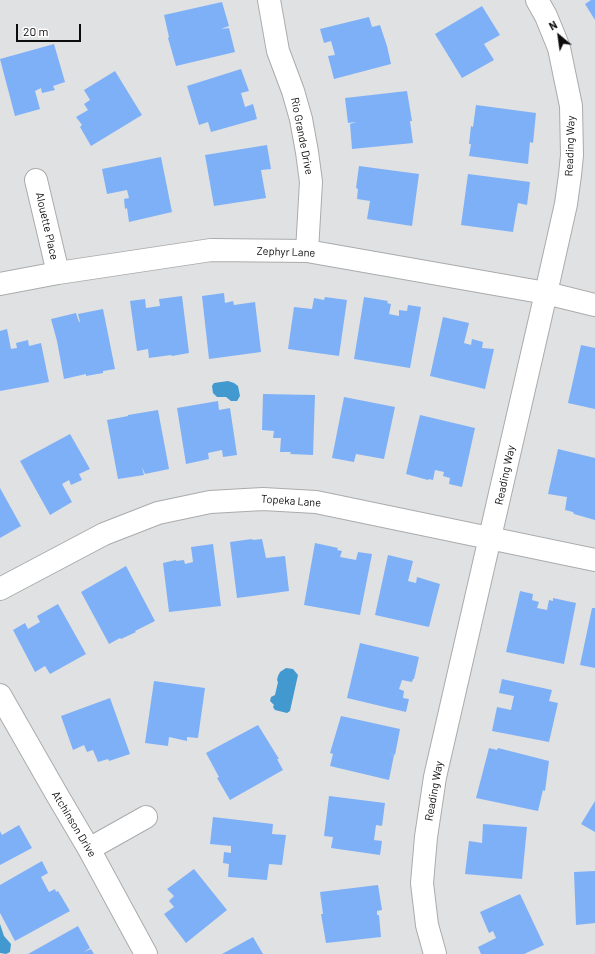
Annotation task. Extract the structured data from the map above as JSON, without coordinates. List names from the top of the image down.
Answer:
{
  "streets": {
    "street": [
      "Rio Grande Drive",
      "Reading Way",
      "Alouette Place",
      "Zephyr Lane",
      "Topeka Lane",
      "Atchinson Drive"
    ]
  },
  "crossings": [
    ["Rio Grande Drive", "Zephyr Lane"],
    ["Reading Way", "Zephyr Lane"],
    ["Reading Way", "Topeka Lane"],
    ["Alouette Place", "Zephyr Lane"]
  ],
  "scale_bar": "20 m",
  "north": "top left"
}
